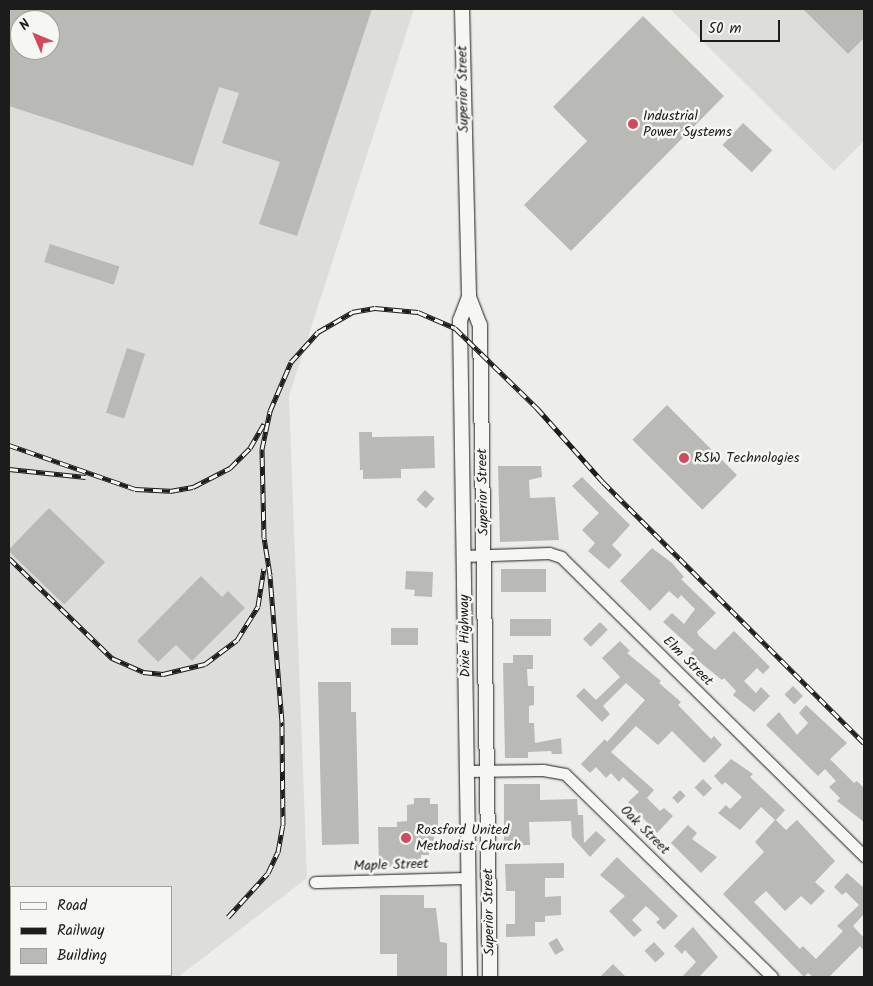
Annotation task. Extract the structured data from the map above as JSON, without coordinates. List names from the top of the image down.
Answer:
{
  "streets": {
    "main road": ["Superior Street", "Dixie Highway"],
    "street": ["Elm Street", "Oak Street", "Maple Street"]
  },
  "crossings": [
    ["Superior Street", "Dixie Highway"],
    ["Superior Street", "Elm Street"],
    ["Superior Street", "Oak Street"],
    ["Dixie Highway", "Elm Street"],
    ["Dixie Highway", "Oak Street"],
    ["Dixie Highway", "Maple Street"]
  ],
  "places": ["Industrial Power Systems", "RSW Technologies", "Rossford United Methodist Church"],
  "legend": ["Road", "Railway", "Building"],
  "scale_bar": "50 m",
  "north": "top left"
}
